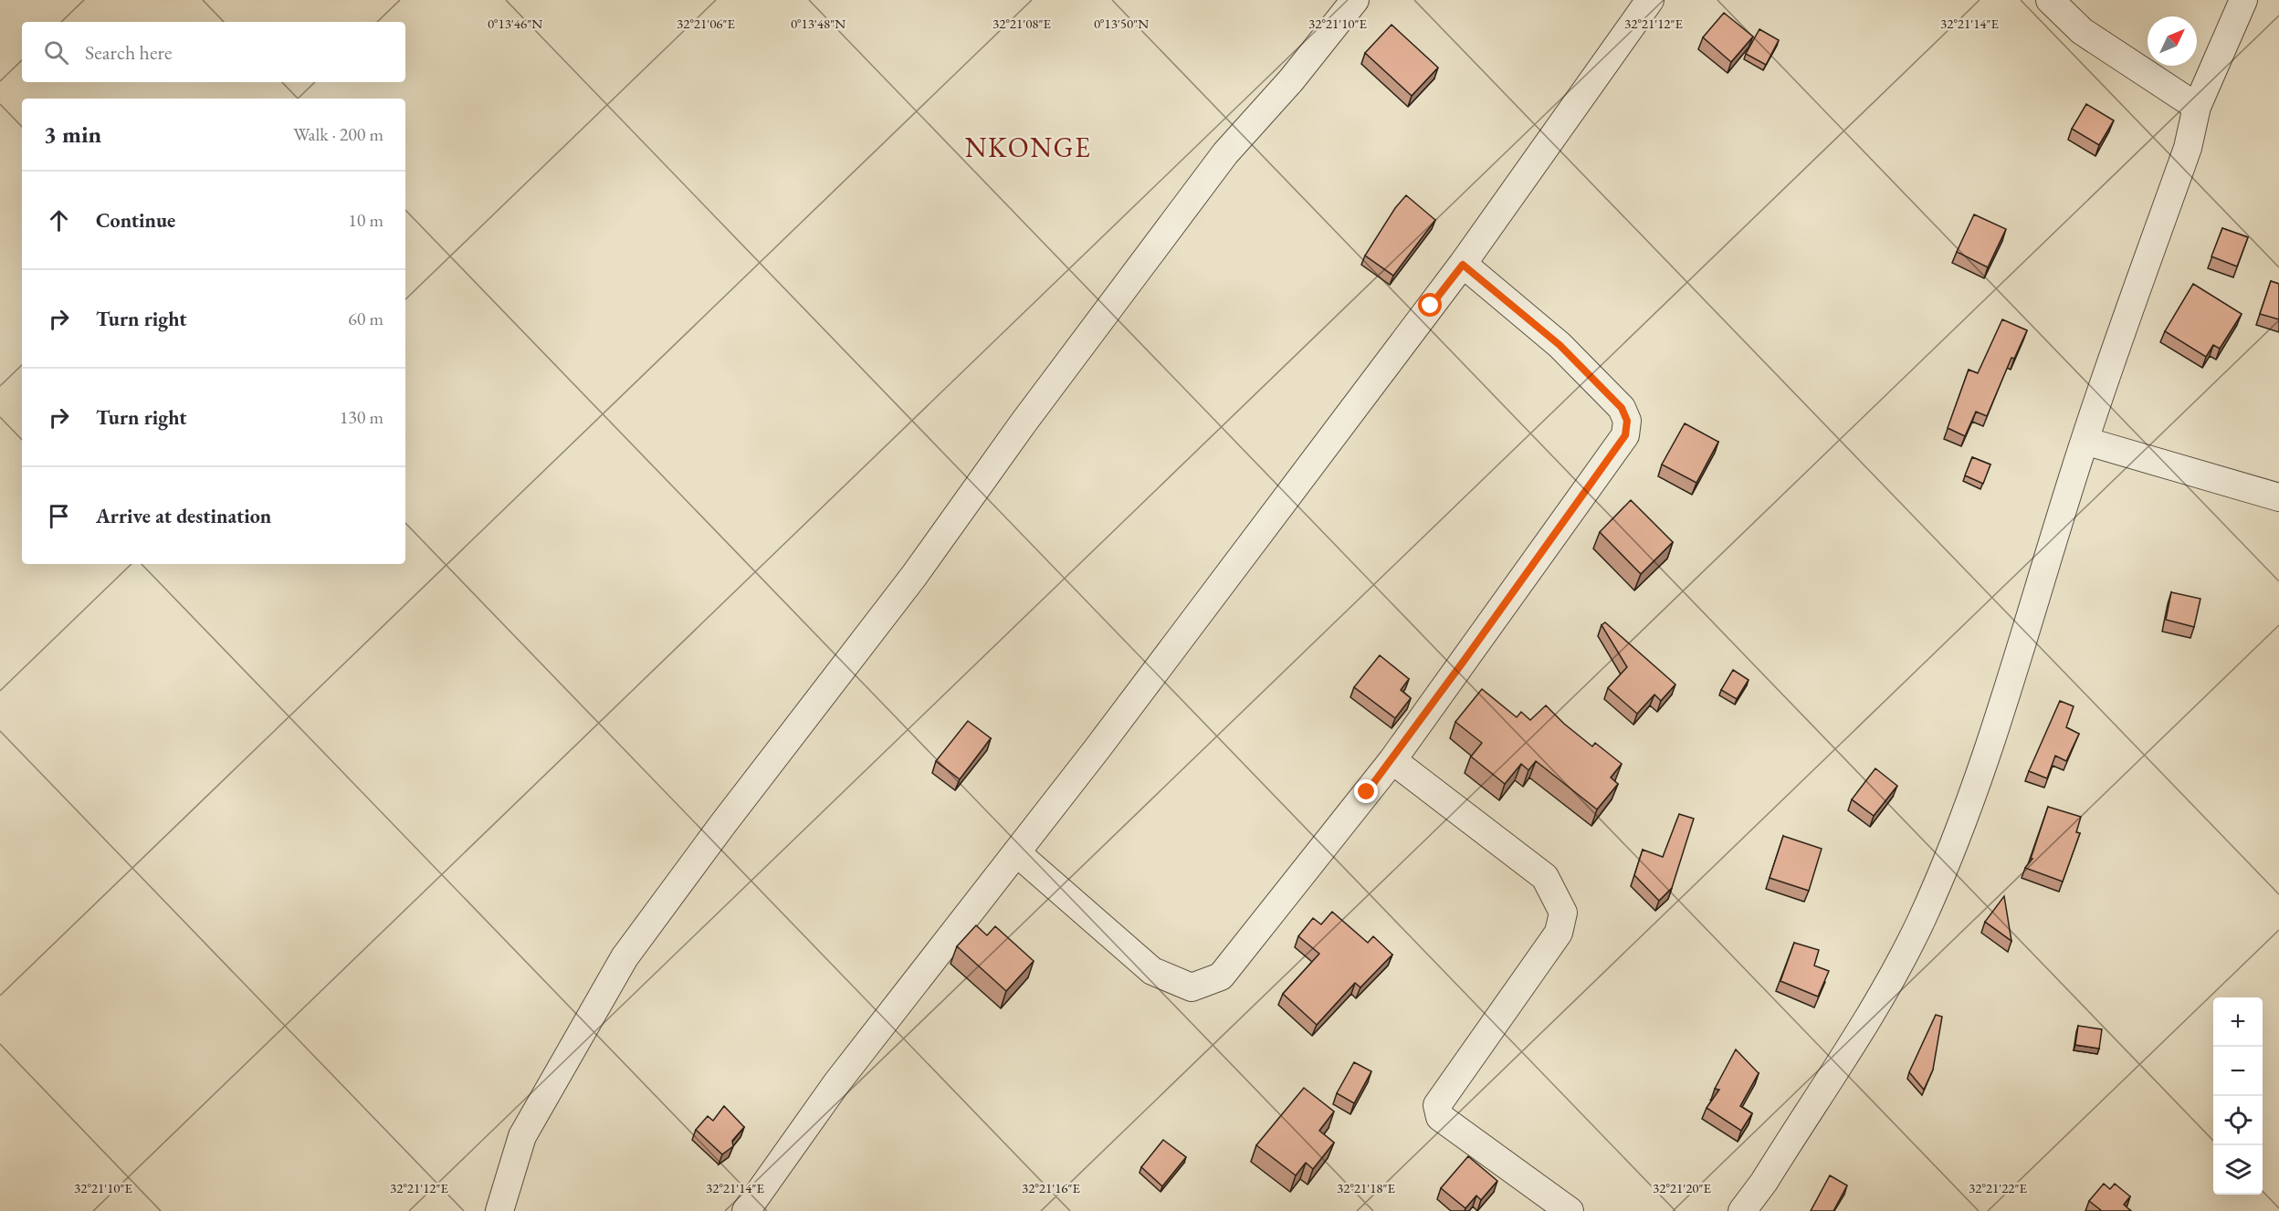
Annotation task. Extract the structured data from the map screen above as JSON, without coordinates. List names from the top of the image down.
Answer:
{
  "districts": ["NKONGE"],
  "north": "top right",
  "page": {
    "search": "Search here",
    "heading": ["3 min", "Walk · 200 m"],
    "list": [
      ["Continue", "10 m"],
      ["Turn right", "60 m"],
      ["Turn right", "130 m"],
      "Arrive at destination"
    ],
    "map_buttons": ["+", "−"]
  },
  "coordinates": [
    "32°21'06\"E",
    "32°21'08\"E",
    "32°21'10\"E",
    "32°21'12\"E",
    "32°21'14\"E",
    "0°13'46\"N",
    "0°13'48\"N",
    "0°13'50\"N",
    "32°21'16\"E",
    "32°21'18\"E",
    "32°21'20\"E",
    "32°21'22\"E"
  ]
}
